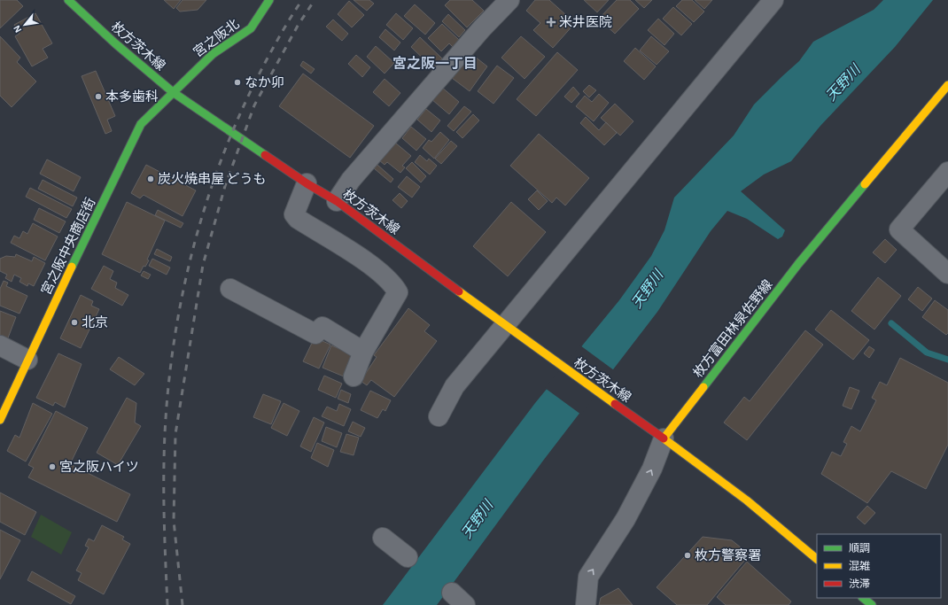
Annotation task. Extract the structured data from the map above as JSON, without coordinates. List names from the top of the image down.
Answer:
{
  "streets": {
    "main road": [
      "宮之阪北",
      "枚方茨木線",
      "宮之阪中央商店街",
      "枚方富田林泉佐野線"
    ]
  },
  "crossings": [
    ["宮之阪北", "枚方茨木線"],
    ["宮之阪北", "宮之阪中央商店街"],
    ["枚方茨木線", "宮之阪中央商店街"],
    ["枚方茨木線", "枚方富田林泉佐野線"]
  ],
  "districts": ["宮之阪一丁目"],
  "water": ["天野川"],
  "places": {
    "health": ["米井医院"],
    "other": [
      "なか卯",
      "本多歯科",
      "炭火焼串屋 どうも",
      "北京",
      "宮之阪ハイツ",
      "枚方警察署"
    ]
  },
  "legend": ["順調", "混雑", "渋滞"],
  "north": "bottom left"
}
